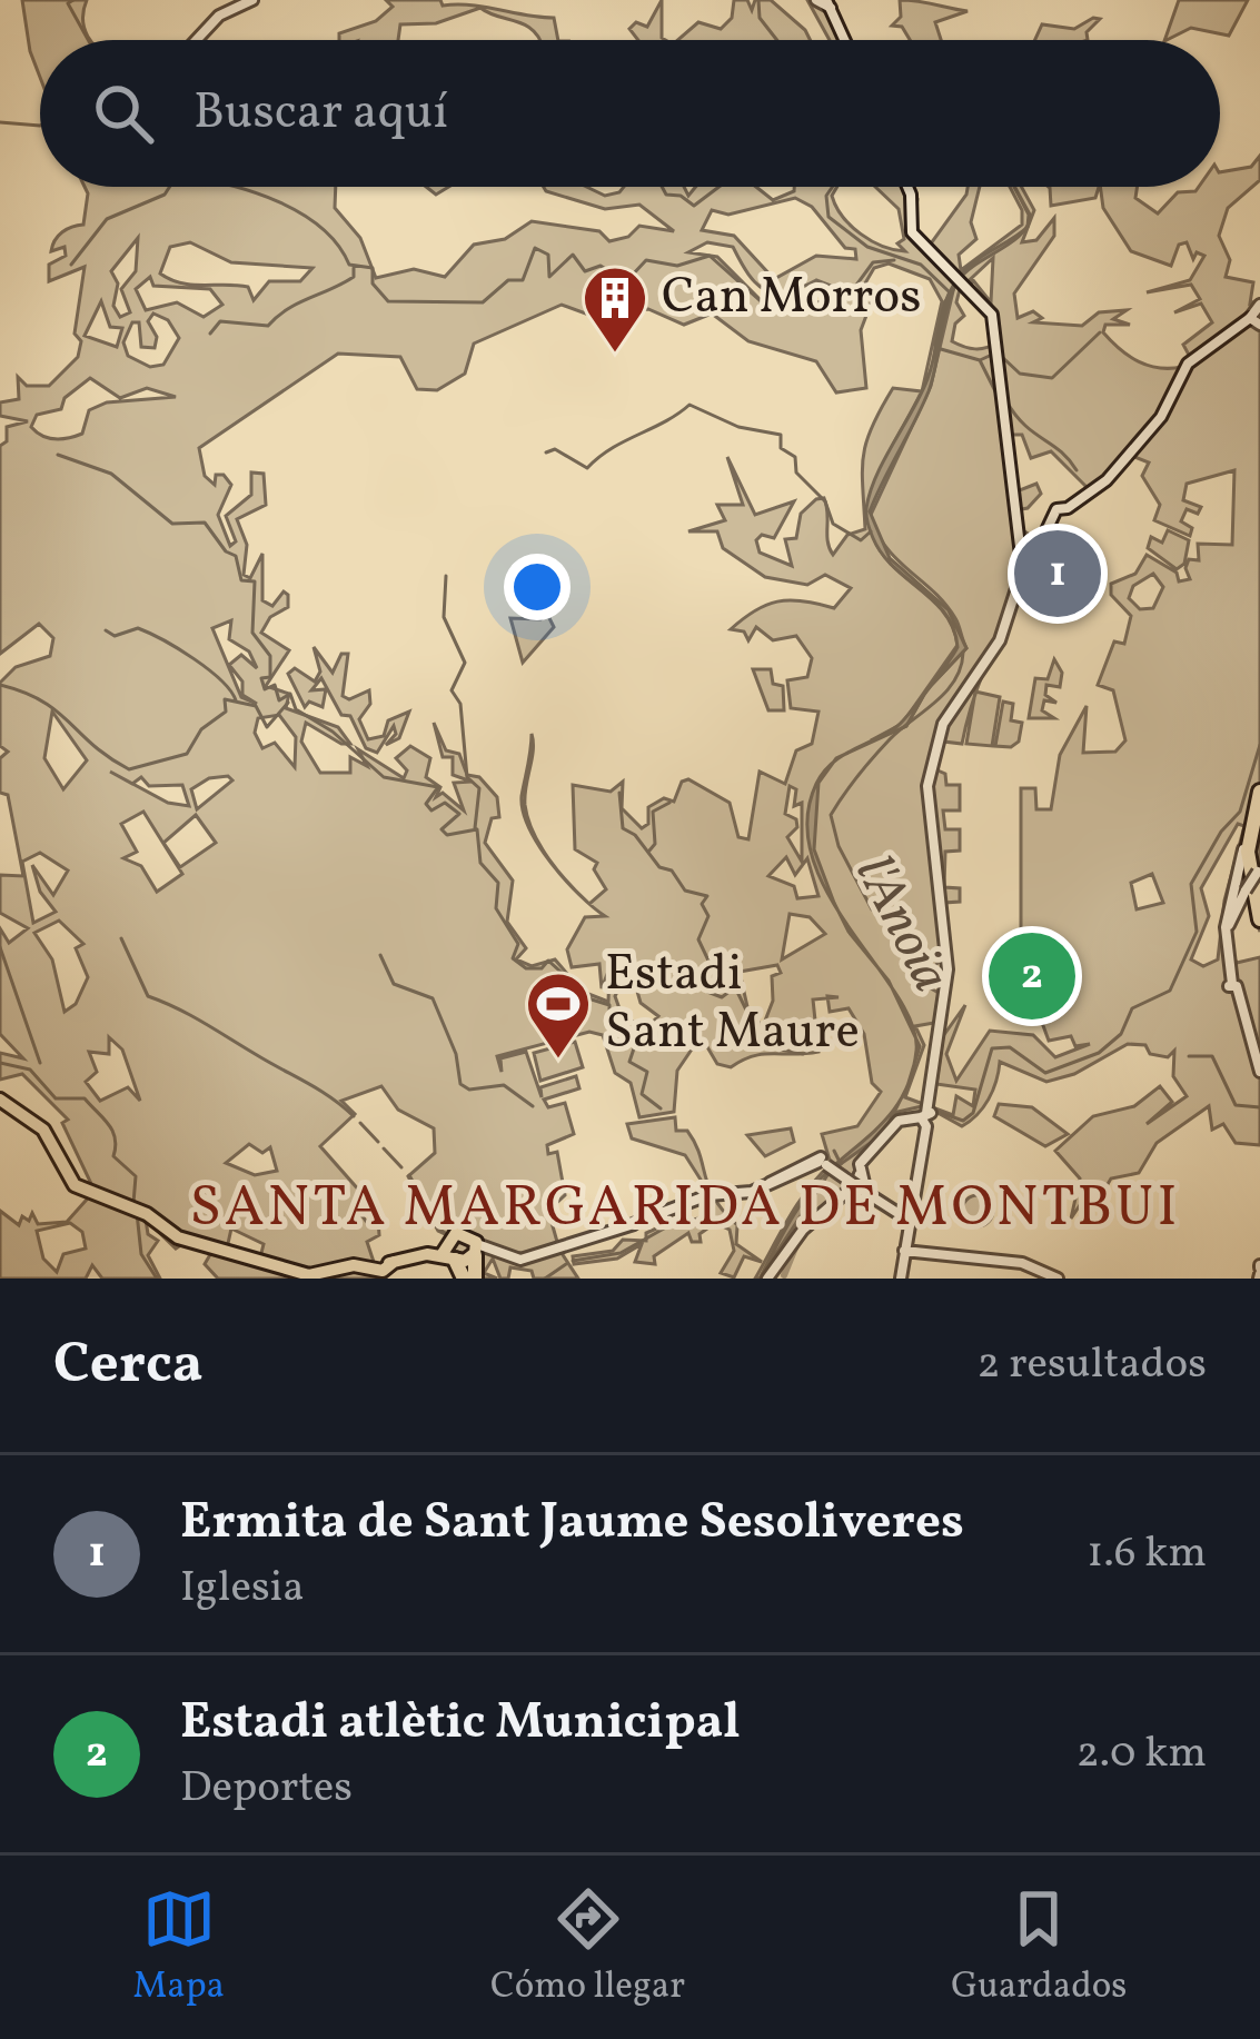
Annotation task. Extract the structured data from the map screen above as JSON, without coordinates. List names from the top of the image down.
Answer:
{
  "districts": ["SANTA MARGARIDA DE MONTBUI"],
  "water": ["l'Anoia"],
  "places": {
    "building": ["Can Morros"],
    "sports": ["Estadi Sant Maure"]
  },
  "page": {
    "search": "Buscar aquí",
    "pins": ["1", "2"],
    "heading": ["Cerca", "2 resultados"],
    "list": [
      {
        "mark": "1",
        "name": "Ermita de Sant Jaume Sesoliveres",
        "note": "Iglesia",
        "value": "1.6 km"
      },
      {
        "mark": "2",
        "name": "Estadi atlètic Municipal",
        "note": "Deportes",
        "value": "2.0 km"
      }
    ],
    "nav": ["Mapa", "Cómo llegar", "Guardados"]
  }
}
